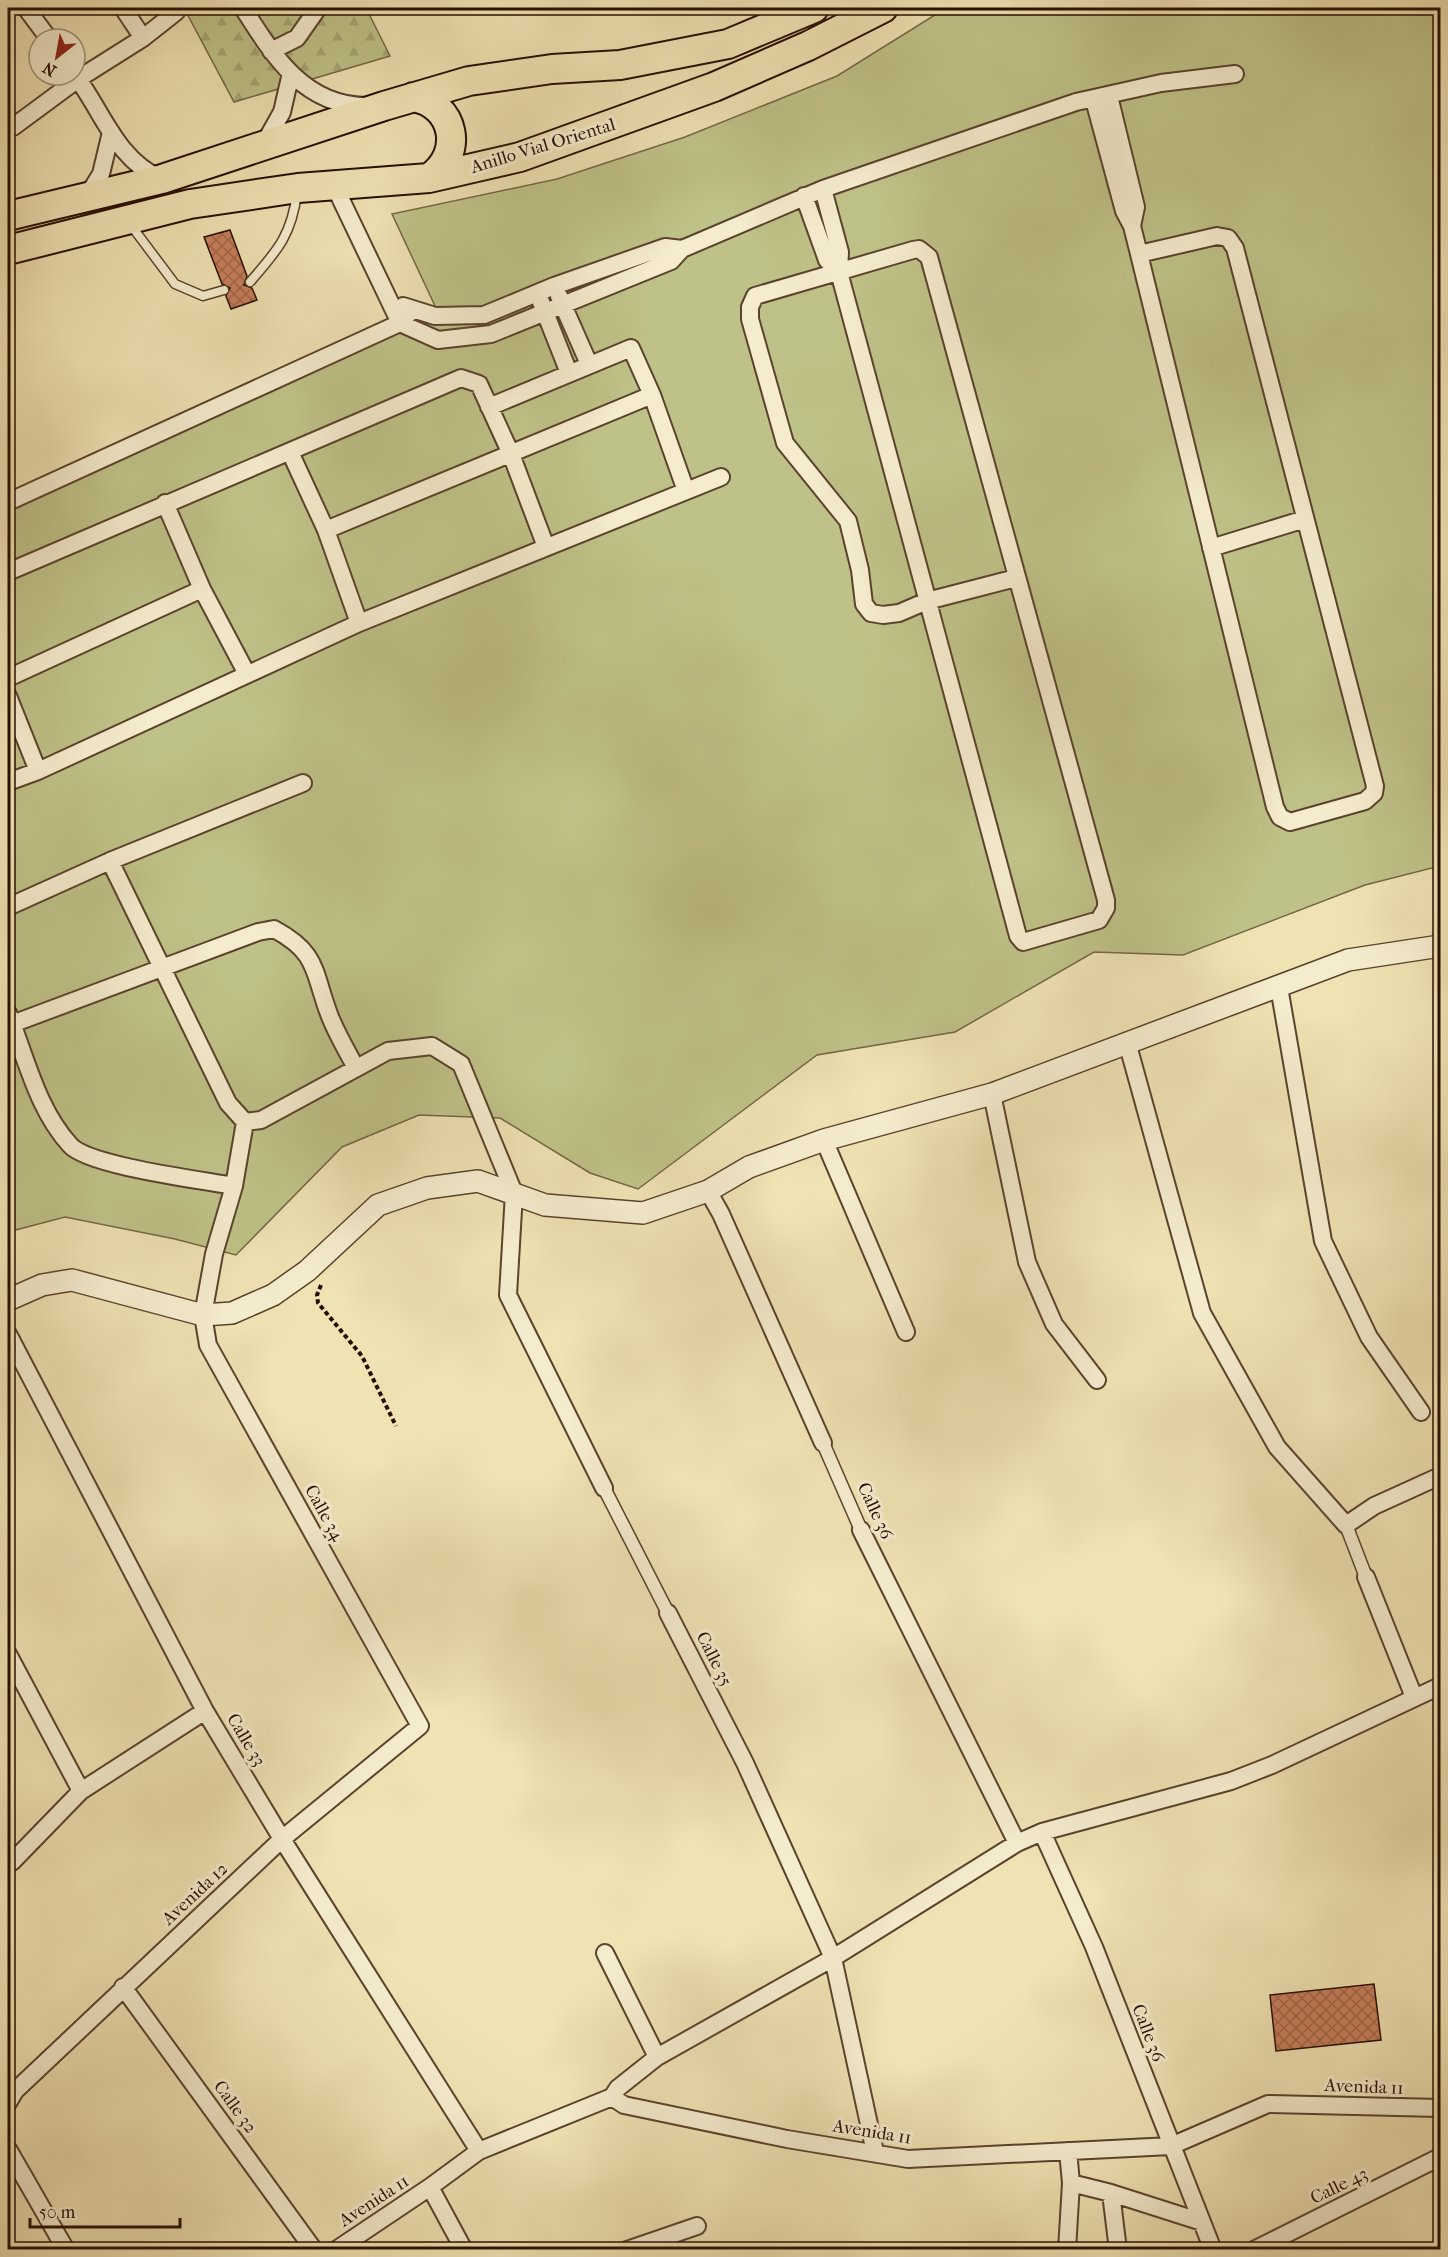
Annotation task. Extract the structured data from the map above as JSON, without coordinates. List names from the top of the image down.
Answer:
{
  "streets": {
    "highway": ["Anillo Vial Oriental"],
    "street": [
      "Calle 36",
      "Calle 34",
      "Calle 35",
      "Calle 33",
      "Avenida 12",
      "Avenida 11",
      "Calle 32",
      "Calle 43"
    ]
  },
  "crossings": [
    ["Calle 36", "Avenida 11"],
    ["Calle 34", "Avenida 12"],
    ["Calle 35", "Avenida 11"],
    ["Calle 33", "Avenida 12"],
    ["Calle 33", "Avenida 11"],
    ["Avenida 12", "Calle 32"]
  ],
  "scale_bar": "50 m",
  "north": "bottom left"
}
